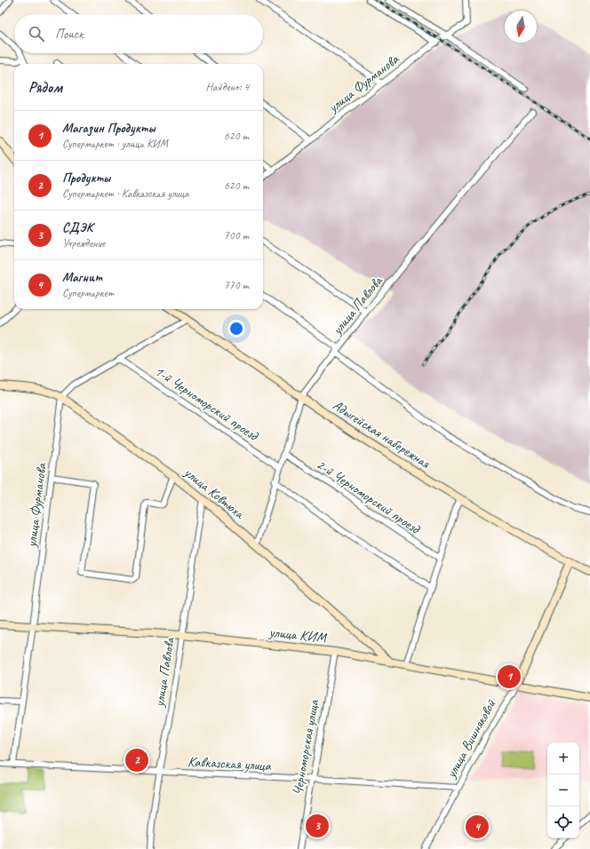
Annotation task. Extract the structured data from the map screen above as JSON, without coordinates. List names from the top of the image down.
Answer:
{
  "streets": {
    "street": [
      "улица Фурманова",
      "улица Павлова",
      "1-й Черноморский проезд",
      "Адыгейская набережная",
      "улица Ковтюха",
      "2-й Черноморский проезд",
      "улица КИМ",
      "улица Вишняковой",
      "Черноморская улица",
      "Кавказская улица"
    ]
  },
  "crossings": [
    ["улица Фурманова", "улица Ковтюха"],
    ["улица Фурманова", "улица КИМ"],
    ["улица Фурманова", "Кавказская улица"],
    ["улица Павлова", "1-й Черноморский проезд"],
    ["улица Павлова", "Адыгейская набережная"],
    ["улица Павлова", "улица Ковтюха"],
    ["улица Павлова", "2-й Черноморский проезд"],
    ["улица Павлова", "улица КИМ"],
    ["улица Павлова", "Кавказская улица"],
    ["Адыгейская набережная", "улица Вишняковой"],
    ["улица Ковтюха", "улица КИМ"],
    ["улица КИМ", "улица Вишняковой"],
    ["улица КИМ", "Черноморская улица"],
    ["улица Вишняковой", "Кавказская улица"],
    ["Черноморская улица", "Кавказская улица"]
  ],
  "north": "bottom",
  "page": {
    "search": "Поиск",
    "heading": ["Рядом", "Найдено: 4"],
    "list": [
      {
        "mark": "1",
        "name": "Магазин Продукты",
        "note": "Супермаркет · улица КИМ",
        "value": "620 m"
      },
      {
        "mark": "2",
        "name": "Продукты",
        "note": "Супермаркет · Кавказская улица",
        "value": "620 m"
      },
      {
        "mark": "3",
        "name": "СДЭК",
        "note": "Учреждение",
        "value": "700 m"
      },
      {
        "mark": "4",
        "name": "Магнит",
        "note": "Супермаркет",
        "value": "770 m"
      }
    ],
    "pins": [
      "1",
      "2",
      "3",
      "4"
    ],
    "map_buttons": ["+", "−"]
  }
}
